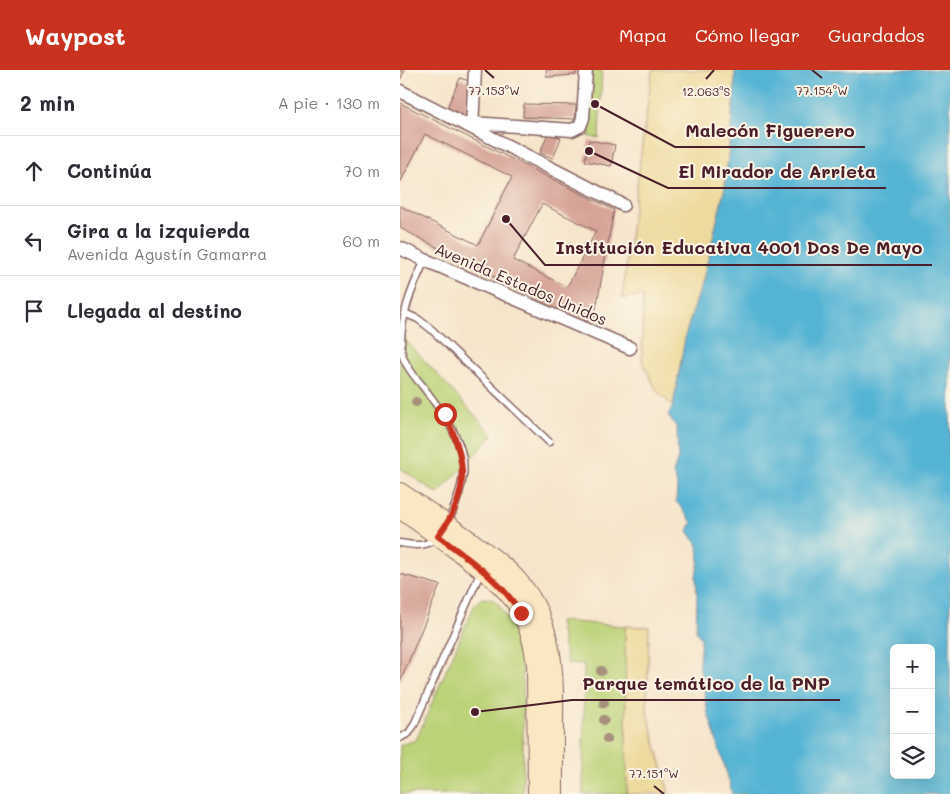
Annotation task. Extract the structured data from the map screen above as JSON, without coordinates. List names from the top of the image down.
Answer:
{
  "streets": {
    "street": ["Avenida Estados Unidos"]
  },
  "places": [
    "Malecón Figuerero",
    "El Mirador de Arrieta",
    "Institución Educativa 4001 Dos De Mayo",
    "Parque temático de la PNP"
  ],
  "page": {
    "header": "Waypost",
    "nav": ["Mapa", "Cómo llegar", "Guardados"],
    "heading": ["2 min", "A pie · 130 m"],
    "list": [
      ["Continúa", "70 m"],
      ["Gira a la izquierda", "Avenida Agustín Gamarra", "60 m"],
      "Llegada al destino"
    ],
    "map_buttons": ["+", "−"]
  },
  "coordinates": [
    "77.153°W",
    "77.154°W",
    "12.063°S",
    "77.151°W"
  ]
}
